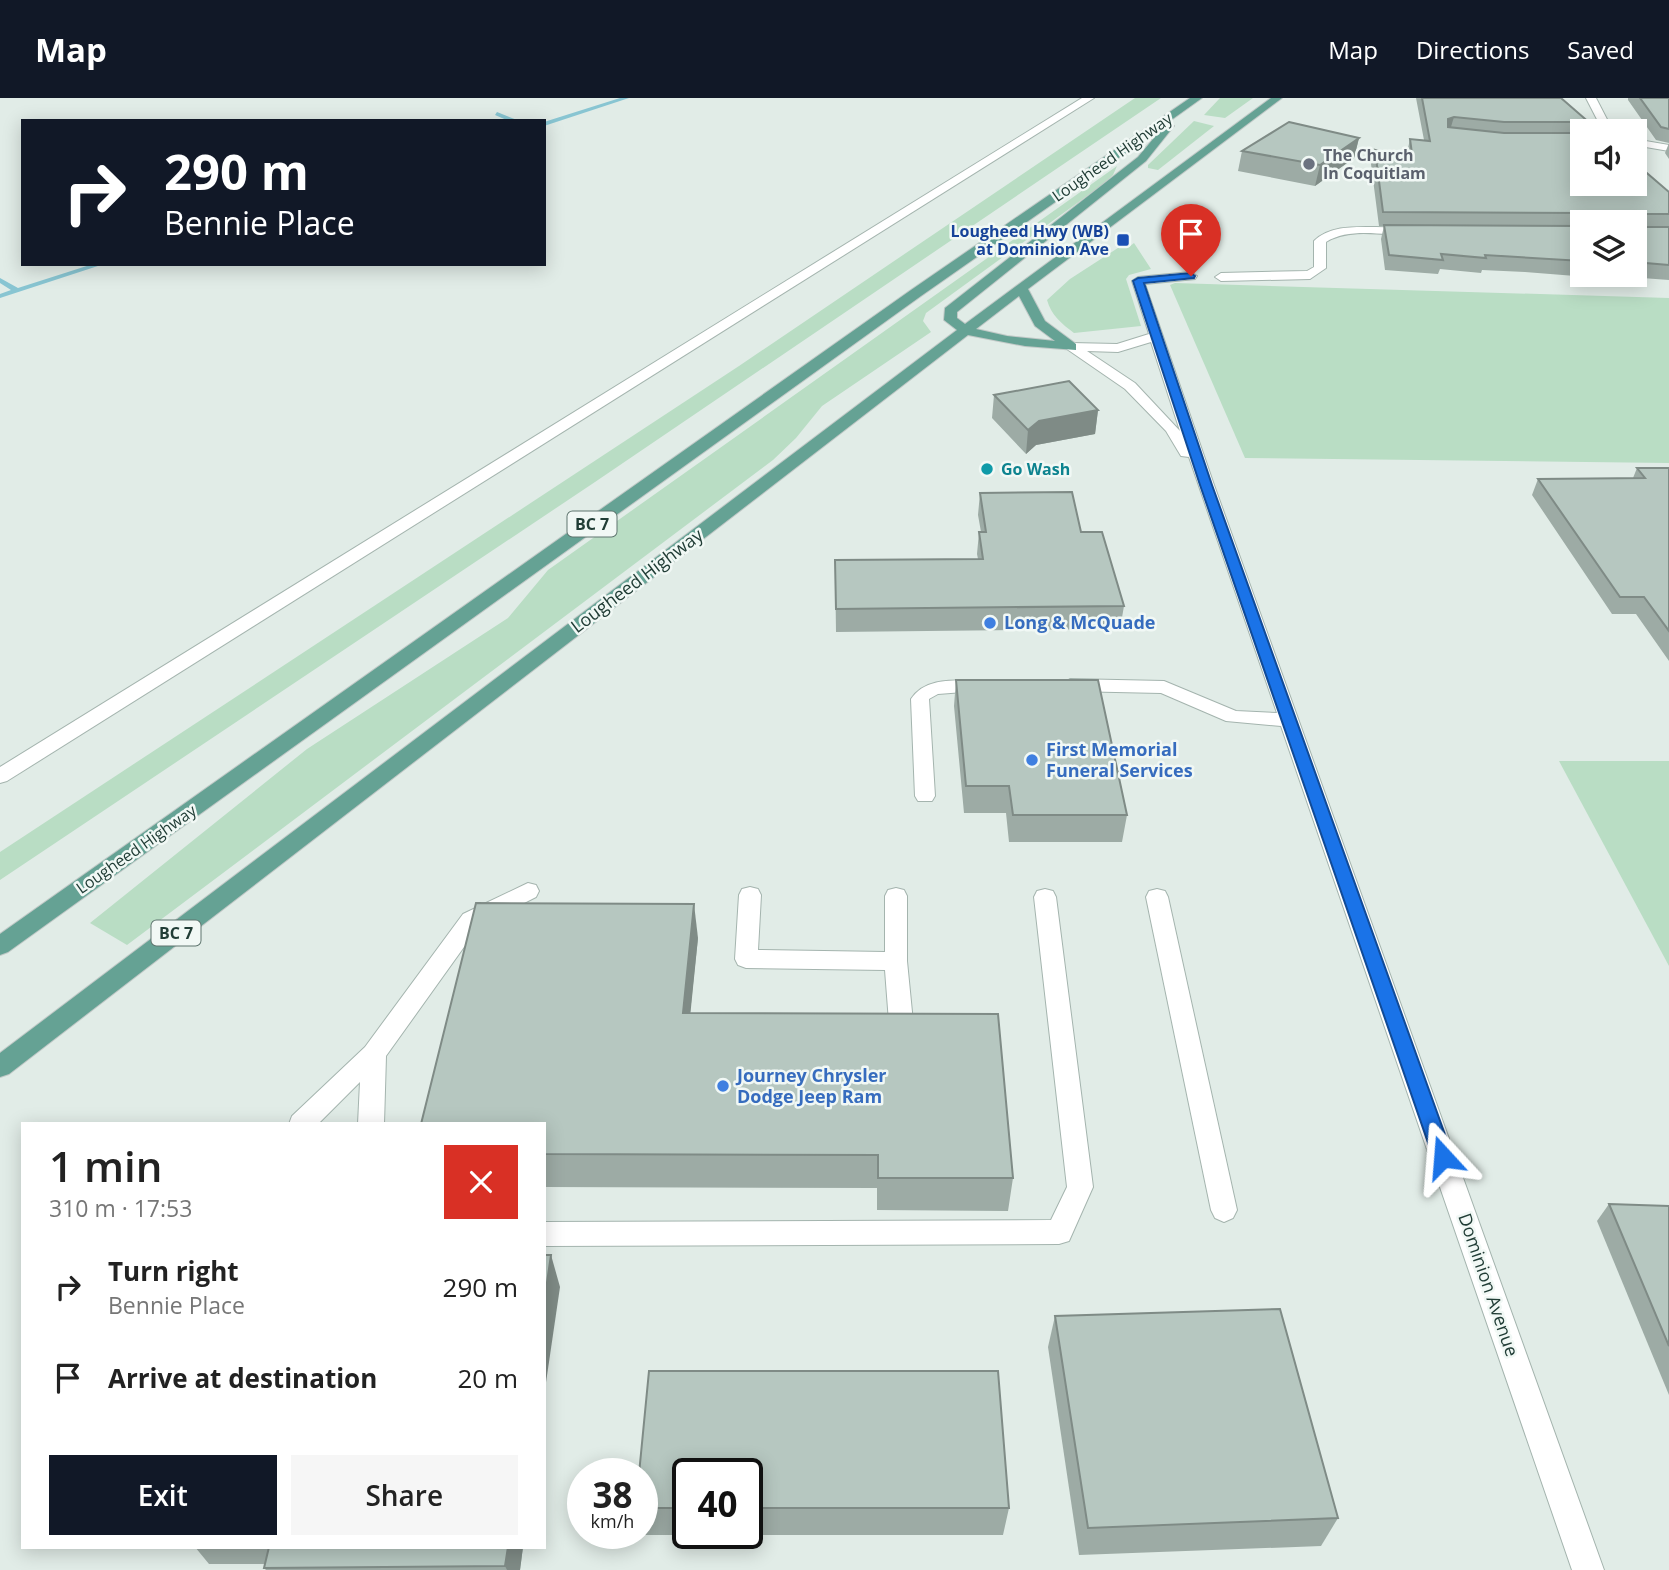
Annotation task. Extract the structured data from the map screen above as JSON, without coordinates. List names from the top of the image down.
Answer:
{
  "streets": {
    "main road": ["Lougheed Highway", "BC 7"],
    "street": ["Dominion Avenue"]
  },
  "places": {
    "other": [
      "The Church In Coquitlam",
      "Go Wash",
      "Long & McQuade",
      "First Memorial Funeral Services",
      "Journey Chrysler Dodge Jeep Ram"
    ],
    "transit": ["Lougheed Hwy (WB) at Dominion Ave"]
  },
  "page": {
    "header": "Map",
    "nav": ["Map", "Directions", "Saved"],
    "turn": ["290 m", "Bennie Place"],
    "heading": ["1 min", "310 m · 17:53"],
    "list": [
      {
        "name": "Turn right",
        "note": "Bennie Place",
        "value": "290 m"
      },
      {
        "name": "Arrive at destination",
        "value": "20 m"
      }
    ],
    "buttons": ["Exit", "Share"],
    "speed": "38 km/h",
    "limit": "40"
  }
}
